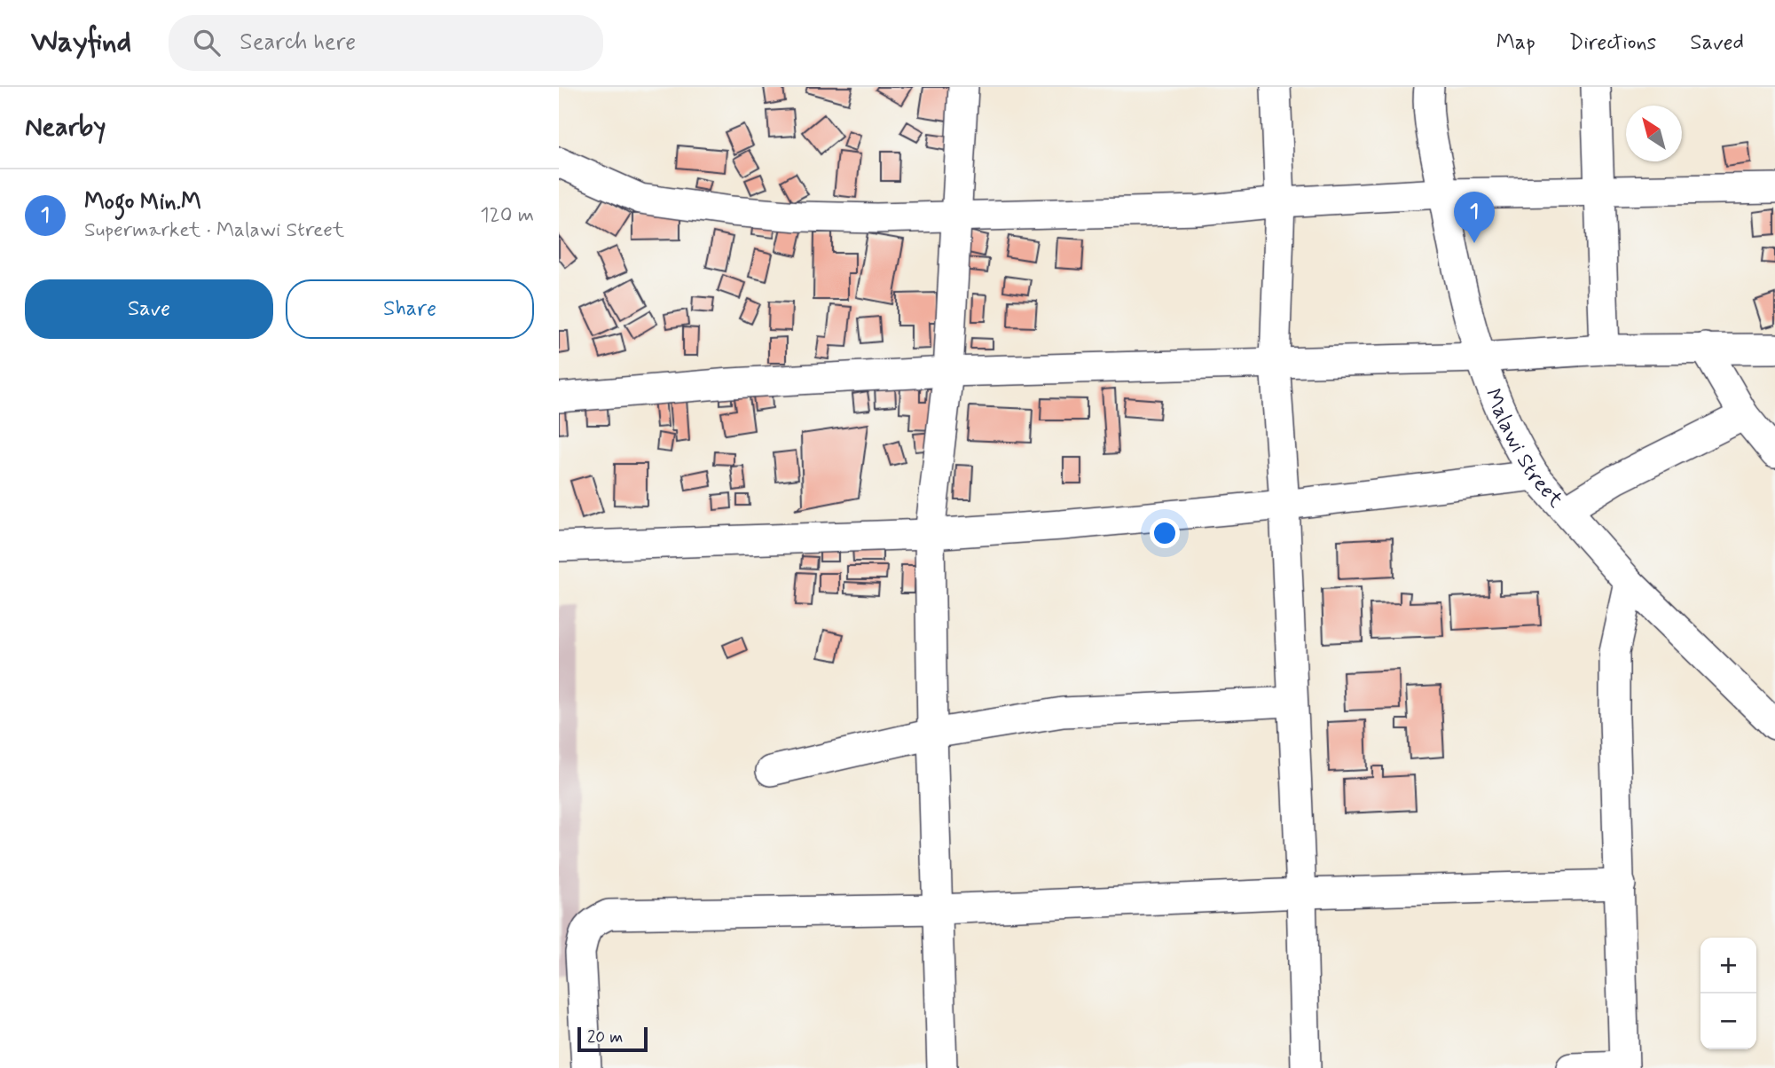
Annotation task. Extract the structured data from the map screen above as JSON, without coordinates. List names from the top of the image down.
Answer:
{
  "streets": {
    "street": ["Malawi Street"]
  },
  "scale_bar": "20 m",
  "north": "top left",
  "page": {
    "header": "Wayfind",
    "search": "Search here",
    "nav": ["Map", "Directions", "Saved"],
    "heading": "Nearby",
    "list": [
      {
        "mark": "1",
        "name": "Mogo Min.M",
        "note": "Supermarket · Malawi Street",
        "value": "120 m"
      }
    ],
    "pins": "1",
    "buttons": ["Save", "Share"],
    "map_buttons": ["+", "−"],
    "scale": "20 m"
  }
}
